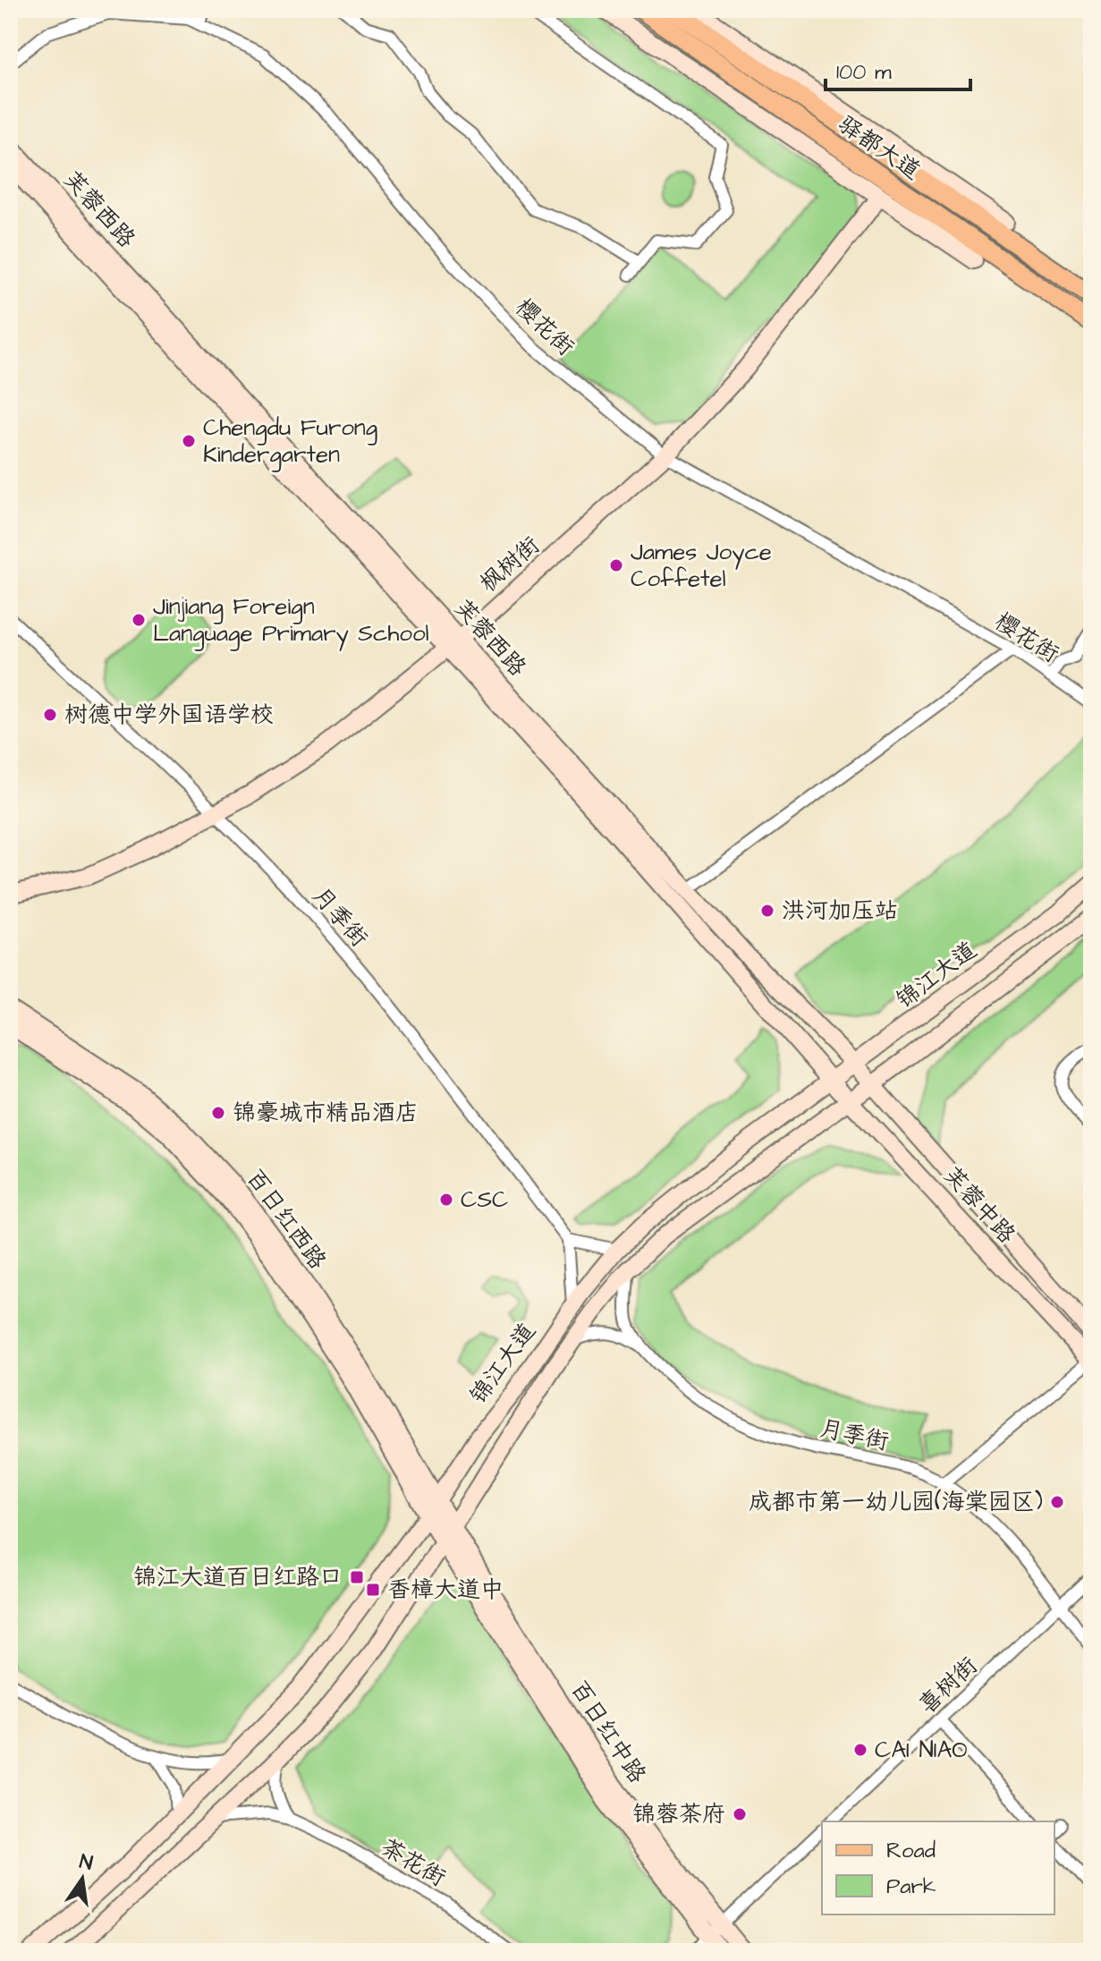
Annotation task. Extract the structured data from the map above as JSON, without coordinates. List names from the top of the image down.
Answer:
{
  "streets": {
    "main road": [
      "驿都大道",
      "芙蓉西路",
      "枫树街",
      "锦江大道",
      "芙蓉中路",
      "百日红西路",
      "百日红中路"
    ],
    "street": [
      "樱花街",
      "月季街",
      "喜树街",
      "茶花街"
    ]
  },
  "crossings": [
    ["芙蓉西路", "枫树街"],
    ["芙蓉西路", "锦江大道"],
    ["芙蓉西路", "芙蓉中路"],
    ["樱花街", "枫树街"],
    ["枫树街", "月季街"],
    ["月季街", "锦江大道"],
    ["月季街", "喜树街"],
    ["锦江大道", "芙蓉中路"],
    ["锦江大道", "百日红西路"],
    ["锦江大道", "百日红中路"],
    ["锦江大道", "茶花街"],
    ["百日红西路", "百日红中路"]
  ],
  "places": {
    "other": [
      "Chengdu Furong Kindergarten",
      "James Joyce Coffetel",
      "Jinjiang Foreign Language Primary School",
      "树德中学外国语学校",
      "洪河加压站",
      "锦豪城市精品酒店",
      "CSC",
      "成都市第一幼儿园(海棠园区)",
      "CAI NIAO",
      "锦蓉茶府"
    ],
    "transit": ["锦江大道百日红路口", "香樟大道中"]
  },
  "legend": ["Road", "Park"],
  "scale_bar": "100 m",
  "north": "top"
}
